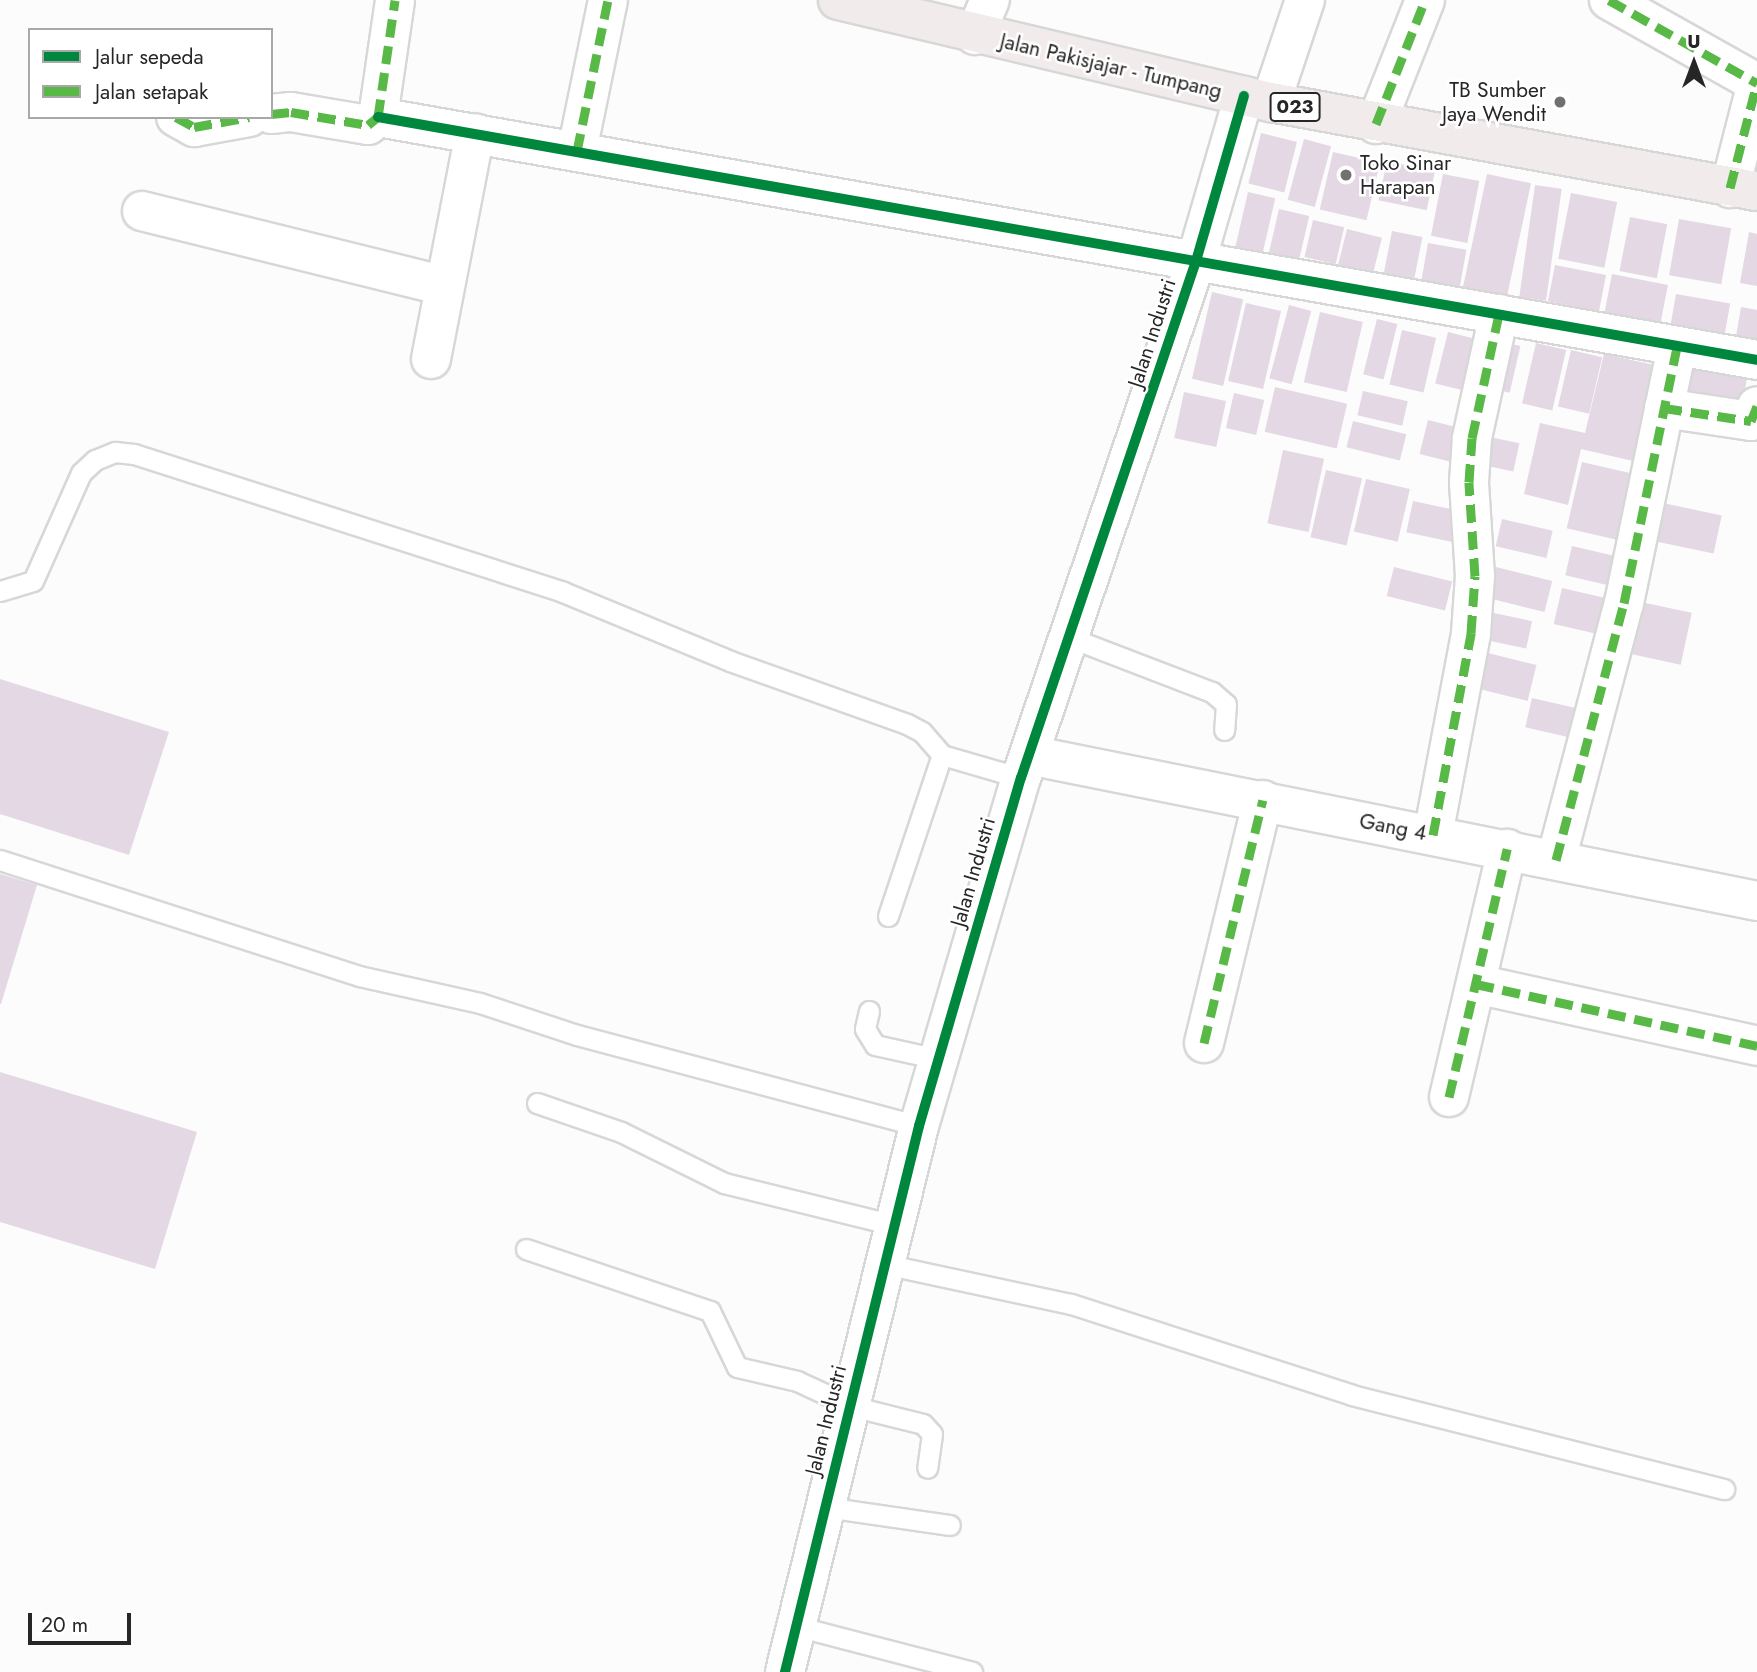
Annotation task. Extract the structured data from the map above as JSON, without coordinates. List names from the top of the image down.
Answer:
{
  "streets": {
    "main road": ["Jalan Pakisjajar - Tumpang", "023"],
    "street": ["Jalan Industri", "Gang 4"]
  },
  "crossings": [
    ["Jalan Pakisjajar - Tumpang", "Jalan Industri"],
    ["Jalan Industri", "Gang 4"]
  ],
  "places": ["TB Sumber Jaya Wendit", "Toko Sinar Harapan"],
  "legend": ["Jalur sepeda", "Jalan setapak"],
  "scale_bar": "20 m",
  "north": "top"
}
